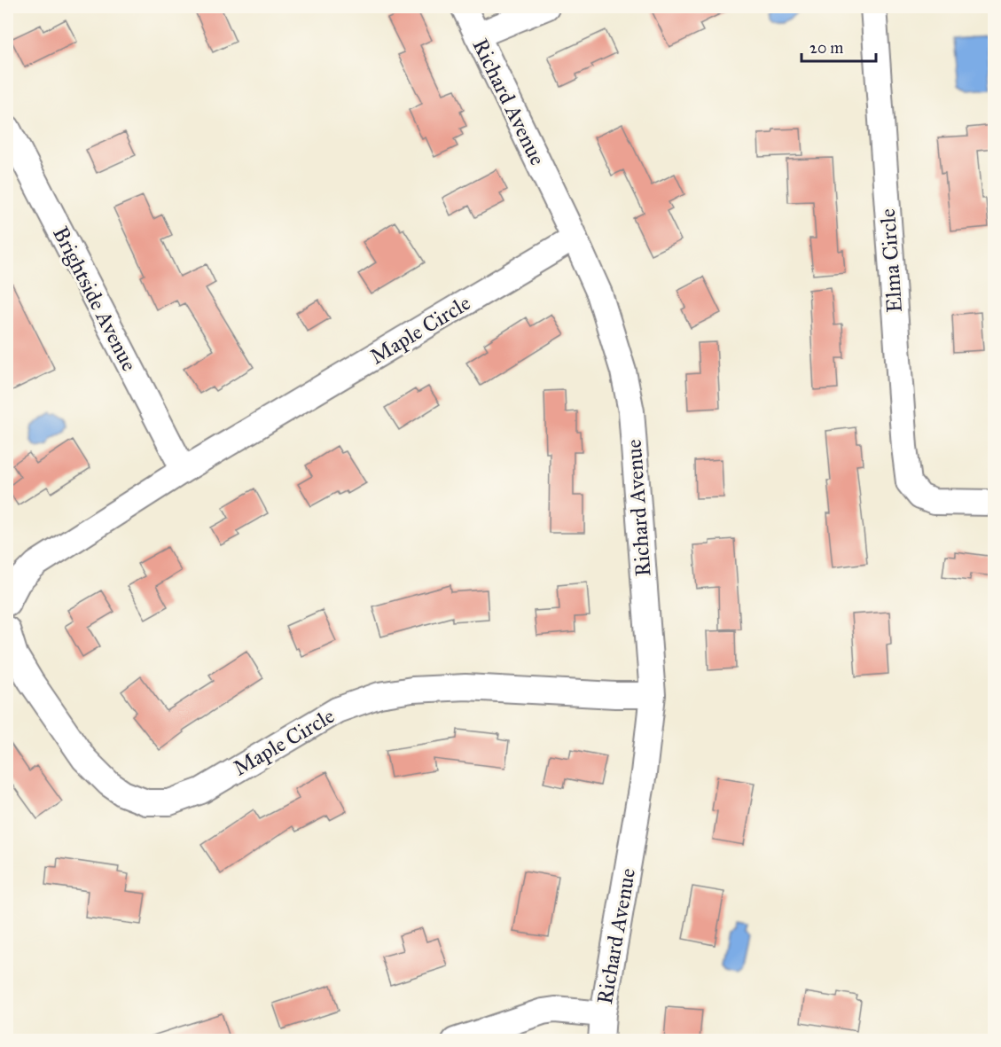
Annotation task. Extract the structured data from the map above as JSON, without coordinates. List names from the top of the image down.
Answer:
{
  "streets": {
    "street": [
      "Richard Avenue",
      "Elma Circle",
      "Brightside Avenue",
      "Maple Circle"
    ]
  },
  "crossings": [
    ["Richard Avenue", "Maple Circle"],
    ["Brightside Avenue", "Maple Circle"]
  ],
  "scale_bar": "20 m"
}
